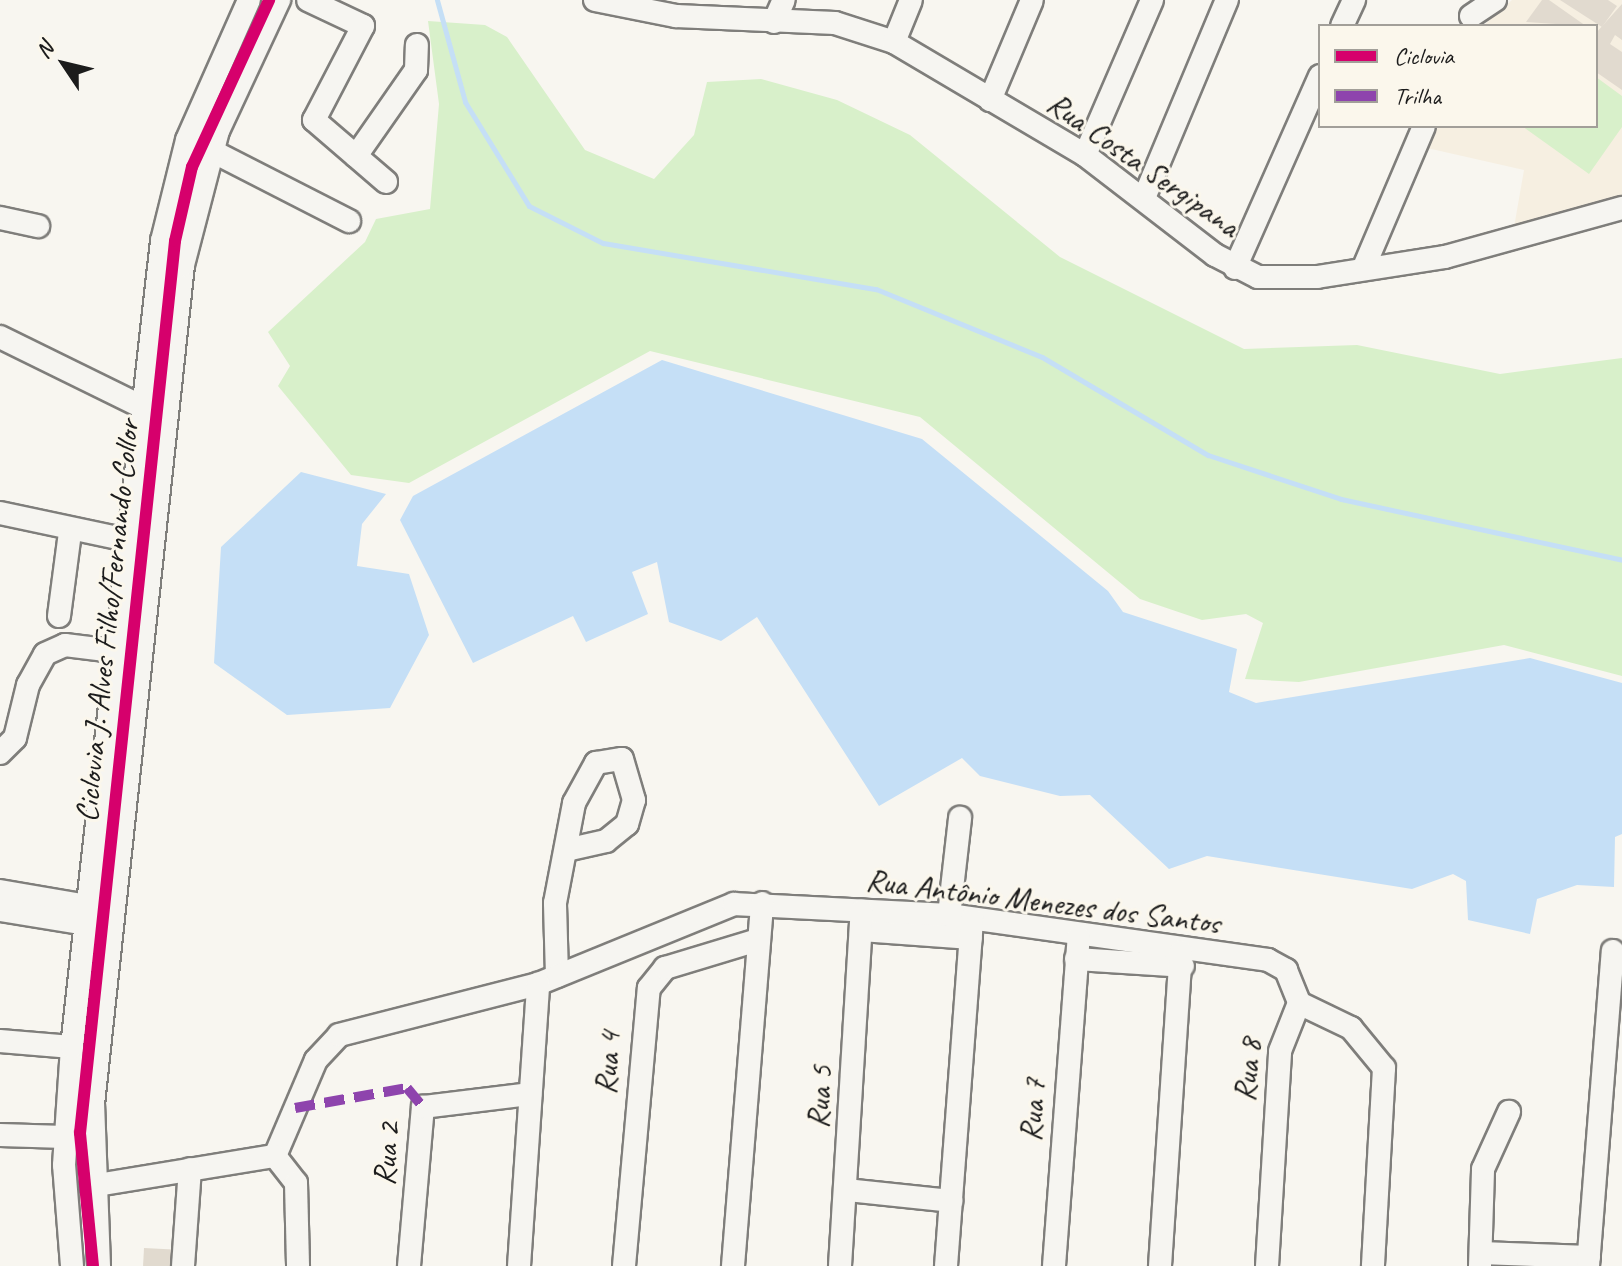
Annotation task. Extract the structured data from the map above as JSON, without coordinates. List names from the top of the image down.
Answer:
{
  "streets": {
    "street": [
      "Rua Costa Sergipana",
      "Rua Antônio Menezes dos Santos",
      "Rua 4",
      "Rua 8",
      "Rua 5",
      "Rua 7",
      "Rua 2"
    ],
    "cycle path": ["Ciclovia J. Alves Filho/Fernando Collor"]
  },
  "crossings": [
    ["Rua Antônio Menezes dos Santos", "Rua 8"],
    ["Rua Antônio Menezes dos Santos", "Rua 5"],
    ["Rua Antônio Menezes dos Santos", "Rua 7"]
  ],
  "legend": ["Ciclovia", "Trilha"],
  "north": "top left"
}
